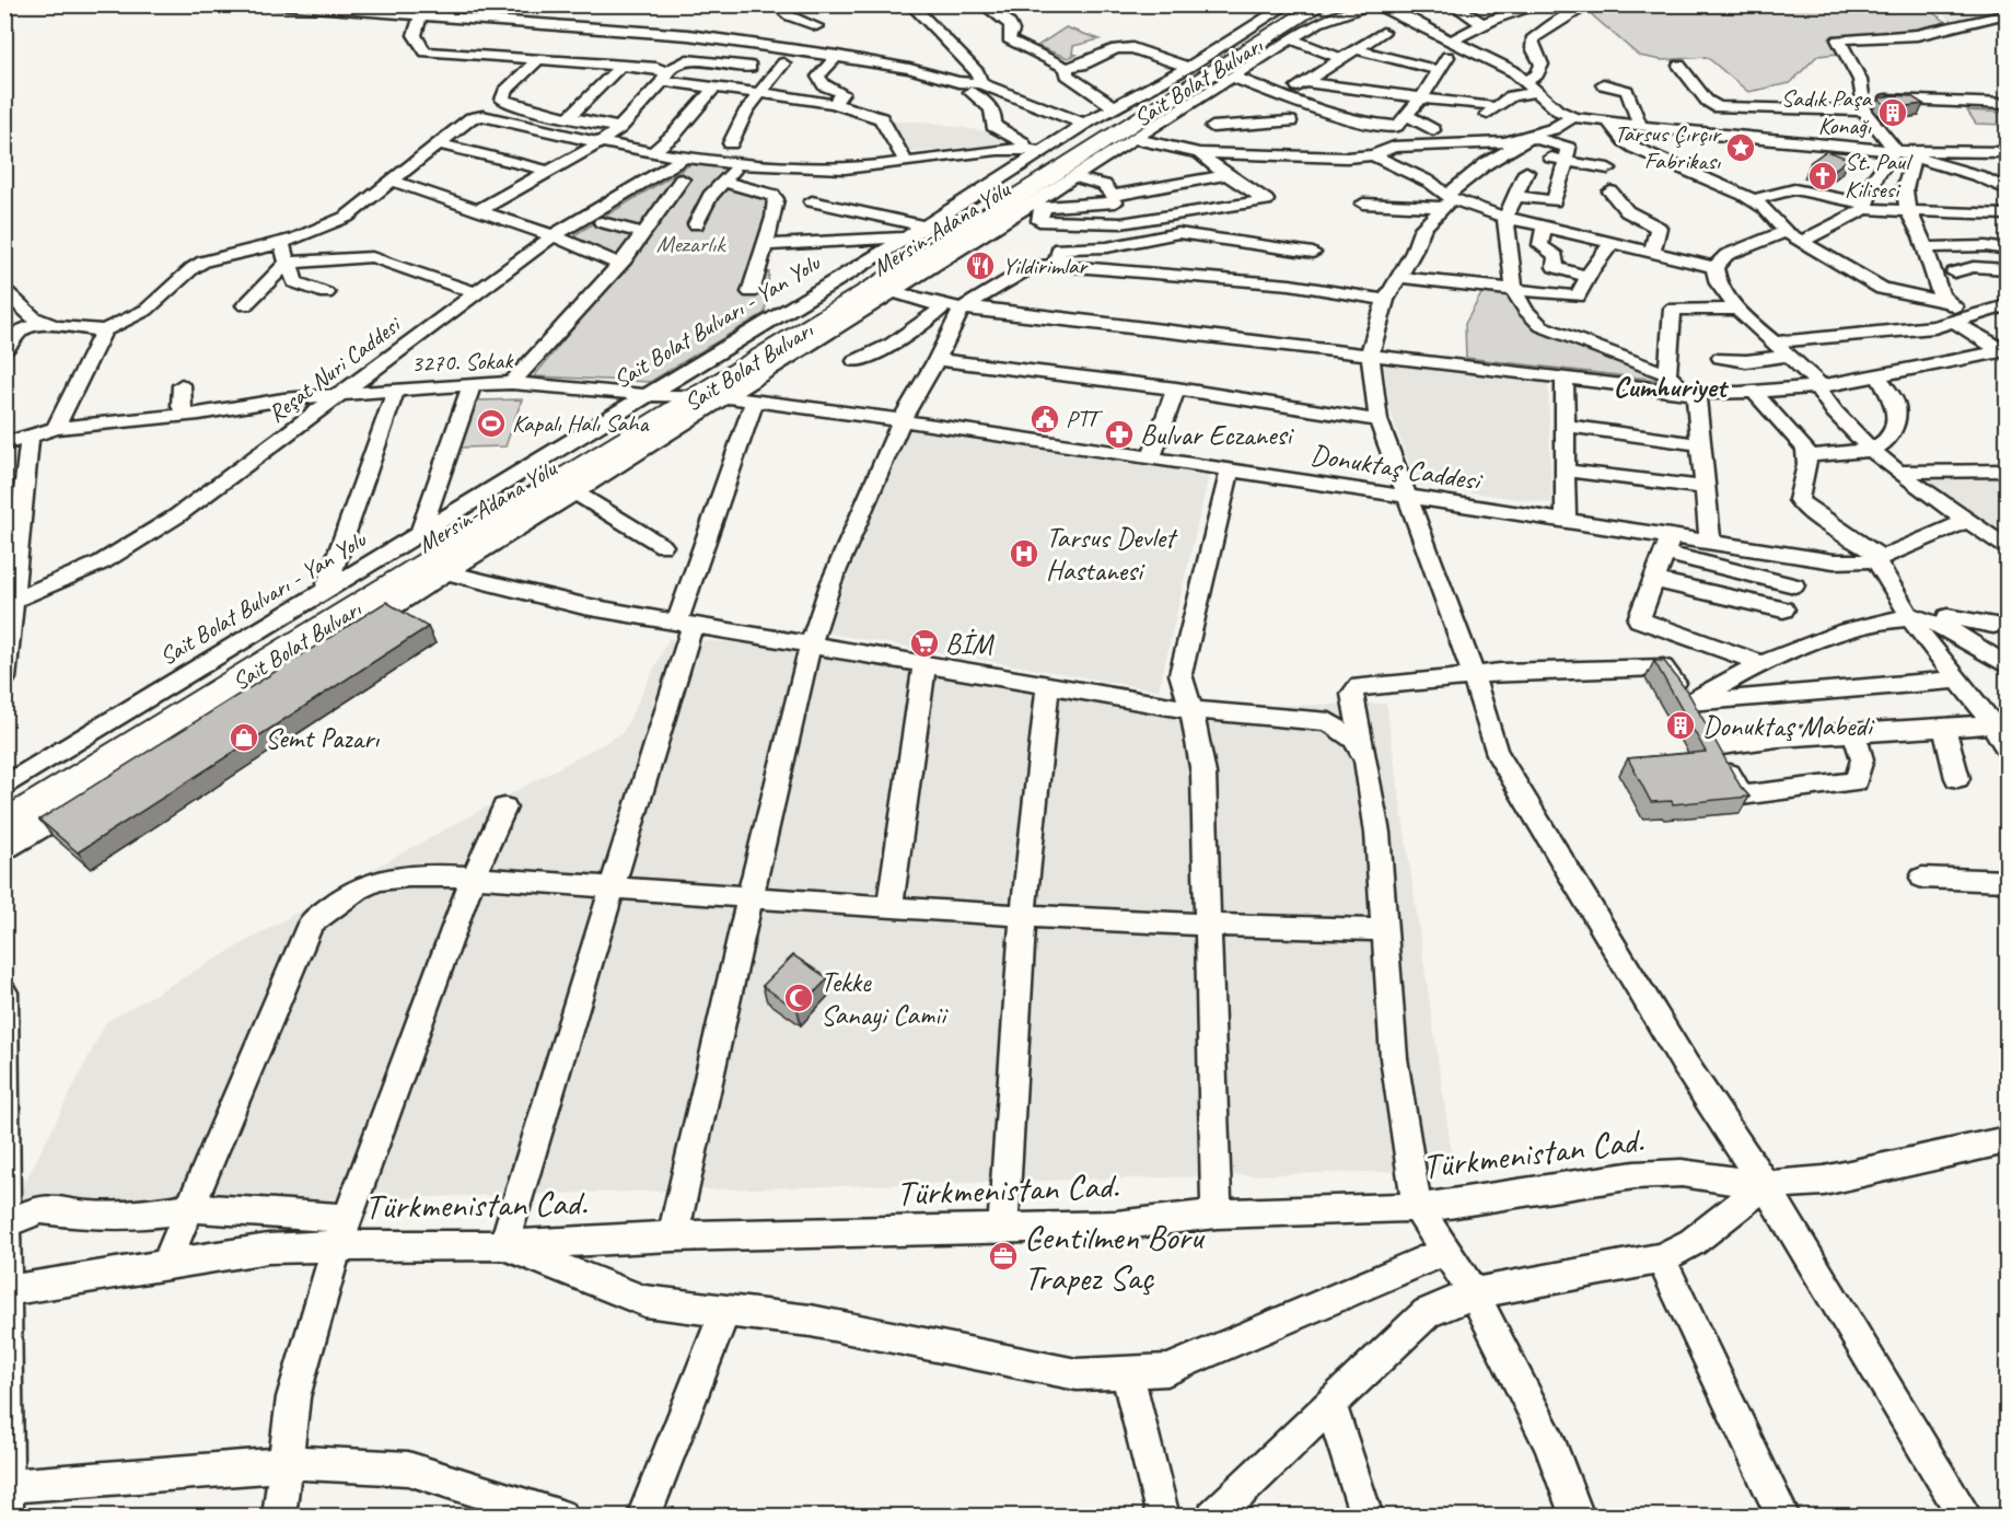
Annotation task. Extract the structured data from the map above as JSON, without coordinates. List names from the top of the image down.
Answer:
{
  "streets": {
    "highway": ["Sait Bolat Bulvarı", "Mersin-Adana Yolu"],
    "street": [
      "Sait Bolat Bulvarı - Yan Yolu",
      "3270. Sokak",
      "Reşat Nuri Caddesi",
      "Donuktaş Caddesi",
      "Türkmenistan Cad."
    ]
  },
  "crossings": [
    ["Sait Bolat Bulvarı", "3270. Sokak"],
    ["Mersin-Adana Yolu", "Sait Bolat Bulvarı - Yan Yolu"],
    ["Mersin-Adana Yolu", "3270. Sokak"],
    ["Sait Bolat Bulvarı - Yan Yolu", "3270. Sokak"],
    ["3270. Sokak", "Reşat Nuri Caddesi"],
    ["3270. Sokak", "Donuktaş Caddesi"]
  ],
  "districts": ["Cumhuriyet"],
  "parks": ["Mezarlık"],
  "places": {
    "building": ["Sadık Paşa Konağı", "Donuktaş Mabedi"],
    "place": ["Tarsus Çırçır Fabrikası"],
    "church": ["St. Paul Kilisesi"],
    "restaurant": ["Yildirimlar"],
    "public building": ["PTT"],
    "sports": ["Kapalı Halı Saha"],
    "pharmacy": ["Bulvar Eczanesi"],
    "hospital": ["Tarsus Devlet Hastanesi"],
    "supermarket": ["BİM"],
    "shop": ["Semt Pazarı"],
    "mosque": ["Tekke Sanayi Camii"],
    "office": ["Centilmen Boru Trapez Saç"]
  }
}
